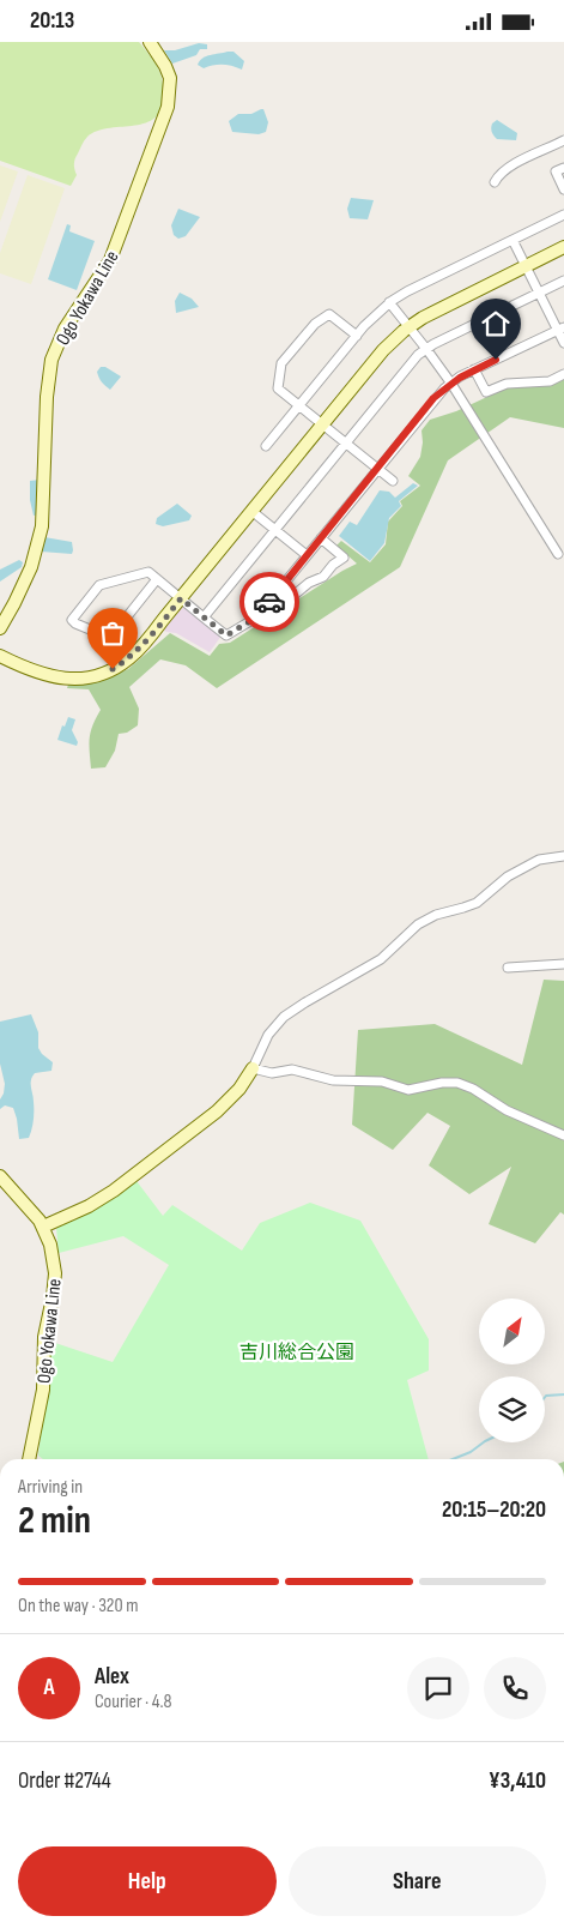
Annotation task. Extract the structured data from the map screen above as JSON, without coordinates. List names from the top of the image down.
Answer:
{
  "streets": {
    "street": ["Ogo Yokawa Line"]
  },
  "parks": ["吉川総合公園"],
  "north": "top right",
  "page": {
    "status": "20:13",
    "heading": ["2 min", "Arriving in", "20:15–20:20"],
    "panel": [
      "Alex",
      "Courier · 4.8",
      "Order #2744",
      "¥3,410"
    ],
    "bar": "On the way · 320 m",
    "round": "A",
    "buttons": ["Help", "Share"]
  }
}
